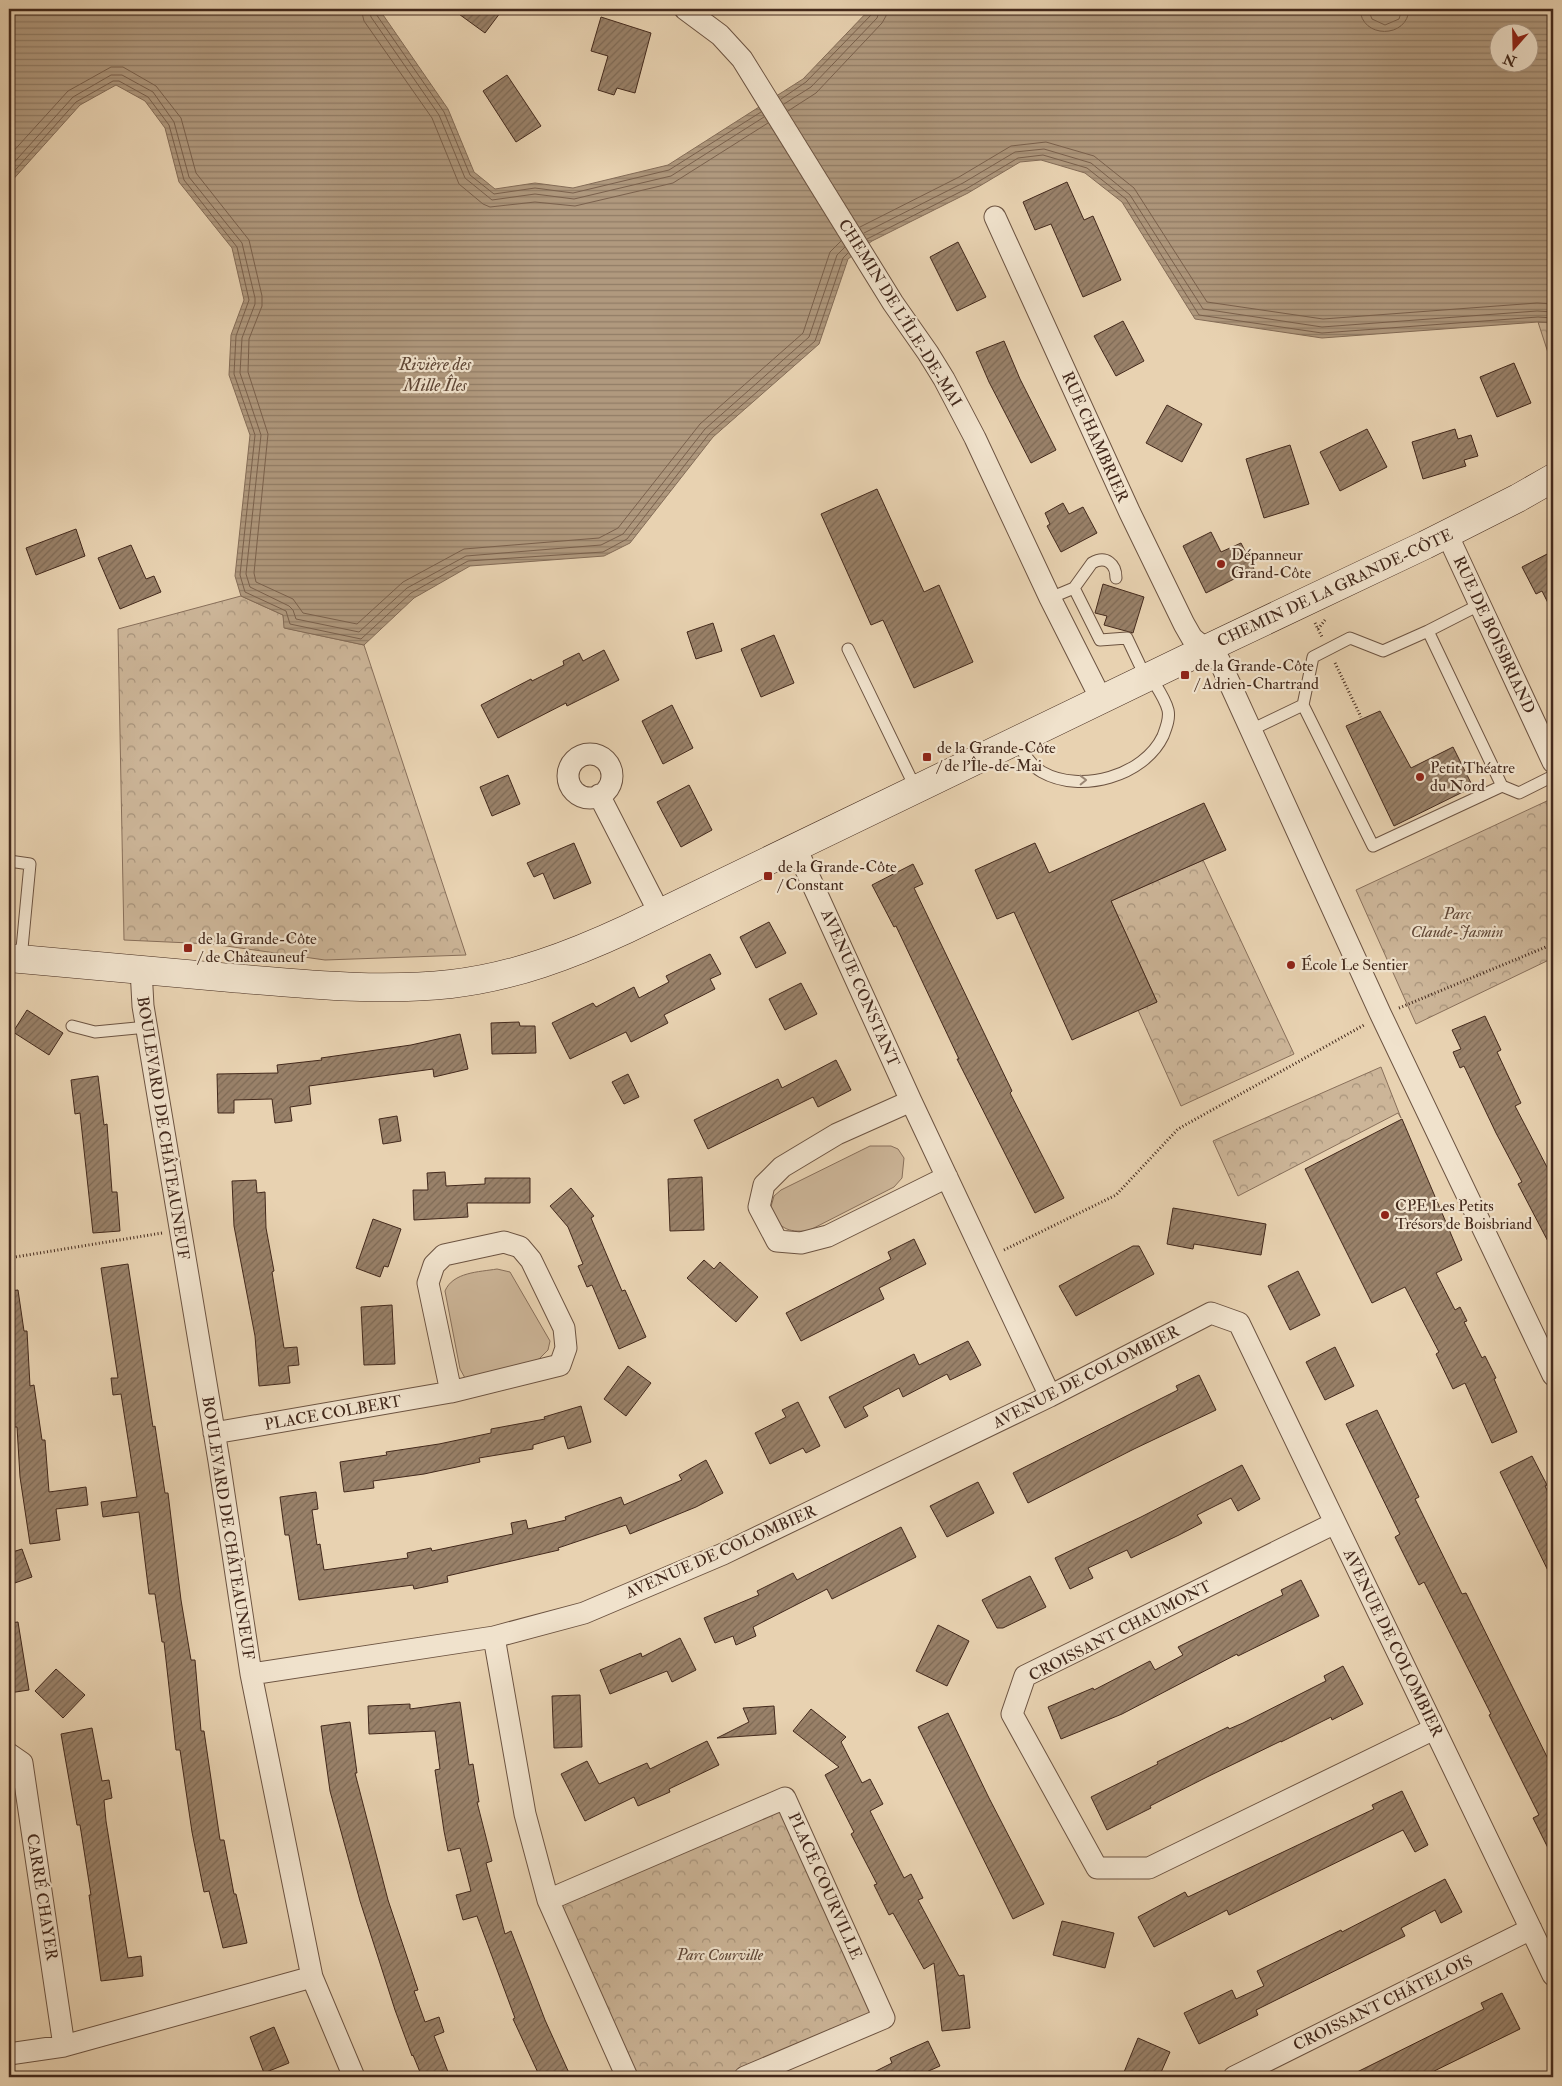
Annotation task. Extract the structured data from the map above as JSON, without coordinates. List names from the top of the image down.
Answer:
{
  "streets": {
    "main road": ["CHEMIN DE LA GRANDE-CÔTE"],
    "street": [
      "CHEMIN DE L'ÎLE-DE-MAI",
      "RUE CHAMBRIER",
      "RUE DE BOISBRIAND",
      "AVENUE CONSTANT",
      "BOULEVARD DE CHÂTEAUNEUF",
      "AVENUE DE COLOMBIER",
      "PLACE COLBERT",
      "CROISSANT CHAUMONT",
      "PLACE COURVILLE",
      "CARRÉ CHAYER",
      "CROISSANT CHÂTELOIS"
    ]
  },
  "crossings": [
    ["CHEMIN DE L'ÎLE-DE-MAI", "CHEMIN DE LA GRANDE-CÔTE"],
    ["RUE CHAMBRIER", "CHEMIN DE LA GRANDE-CÔTE"],
    ["CHEMIN DE LA GRANDE-CÔTE", "RUE DE BOISBRIAND"],
    ["CHEMIN DE LA GRANDE-CÔTE", "AVENUE CONSTANT"],
    ["CHEMIN DE LA GRANDE-CÔTE", "BOULEVARD DE CHÂTEAUNEUF"],
    ["AVENUE CONSTANT", "AVENUE DE COLOMBIER"],
    ["BOULEVARD DE CHÂTEAUNEUF", "AVENUE DE COLOMBIER"],
    ["BOULEVARD DE CHÂTEAUNEUF", "PLACE COLBERT"],
    ["AVENUE DE COLOMBIER", "CROISSANT CHAUMONT"],
    ["AVENUE DE COLOMBIER", "CROISSANT CHÂTELOIS"]
  ],
  "water": ["Rivière des Mille Îles"],
  "parks": ["Parc Claude-Jasmin", "Parc Courville"],
  "places": {
    "other": [
      "Dépanneur Grand-Côte",
      "Petit Théatre du Nord",
      "École Le Sentier",
      "CPE Les Petits Trésors de Boisbriand"
    ],
    "transit": [
      "de la Grande-Côte / Adrien-Chartrand",
      "de la Grande-Côte / de l'Île-de-Mai",
      "de la Grande-Côte / Constant",
      "de la Grande-Côte / de Châteauneuf"
    ]
  },
  "north": "bottom"
}
